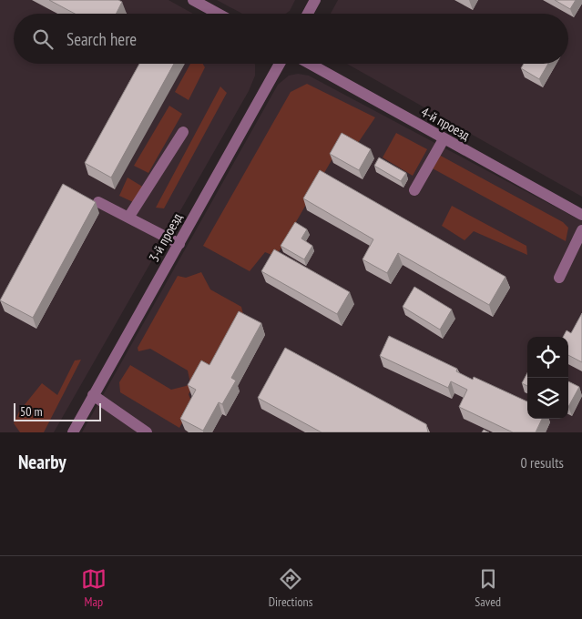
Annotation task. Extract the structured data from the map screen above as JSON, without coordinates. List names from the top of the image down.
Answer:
{
  "streets": {
    "street": ["4-й проезд", "3-й проезд"]
  },
  "scale_bar": "50 m",
  "page": {
    "search": "Search here",
    "scale": "50 m",
    "heading": ["Nearby", "0 results"],
    "nav": ["Map", "Directions", "Saved"]
  }
}
